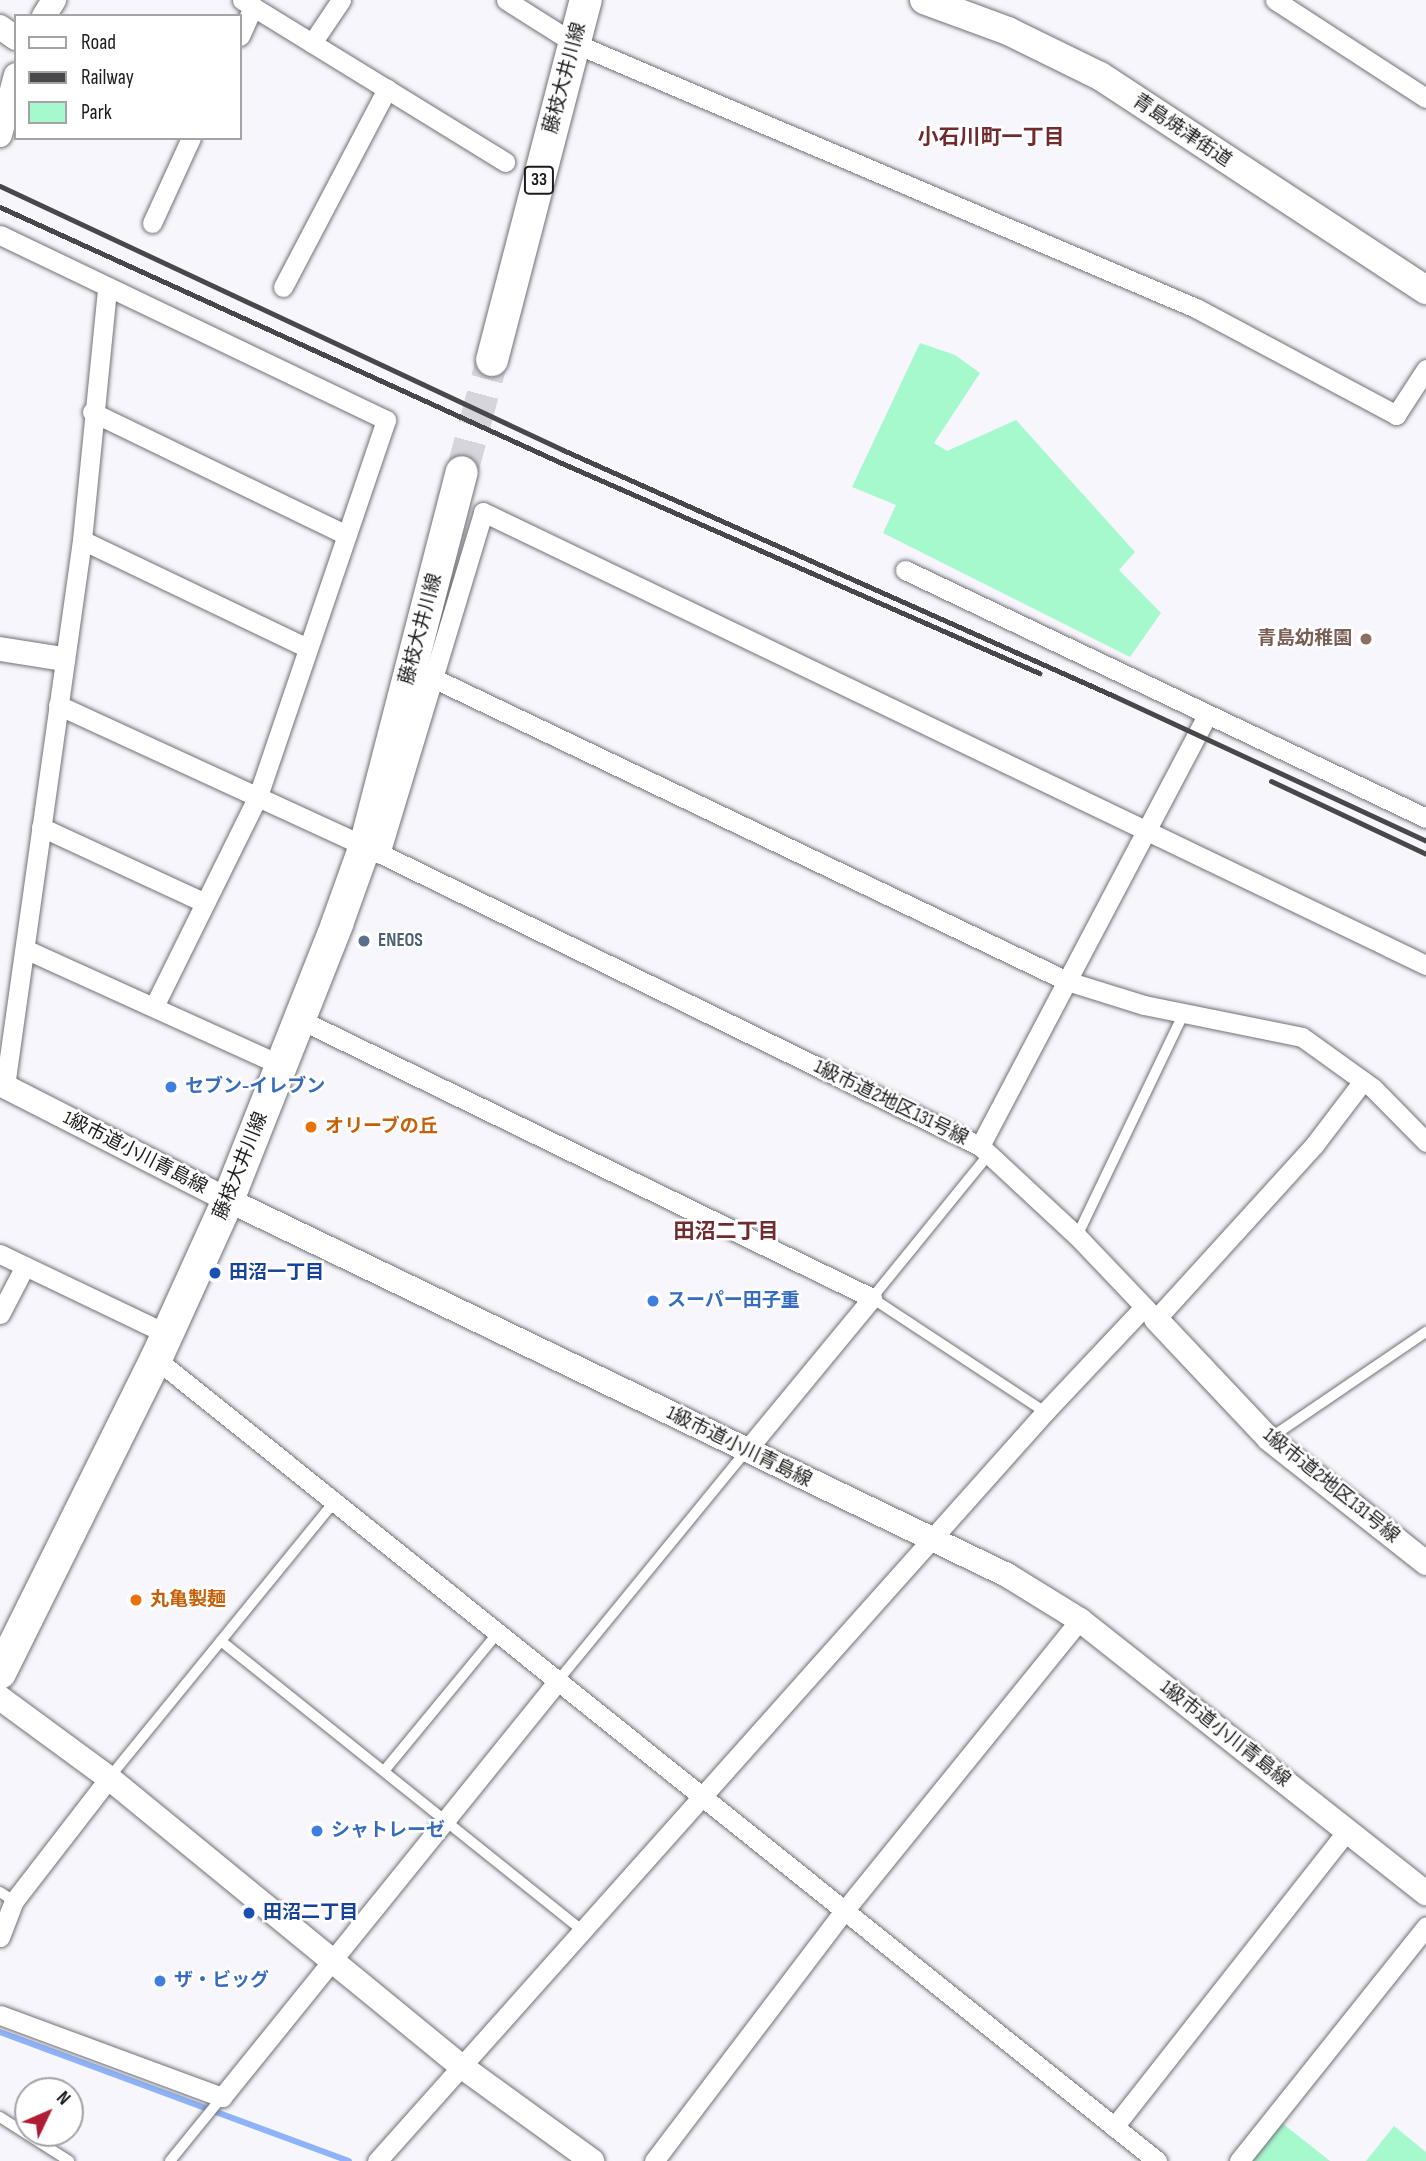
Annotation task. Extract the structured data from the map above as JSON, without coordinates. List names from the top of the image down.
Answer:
{
  "streets": {
    "main road": ["藤枝大井川線", "青島焼津街道", "33"],
    "street": ["1級市道2地区131号線", "1級市道小川青島線"]
  },
  "crossings": [
    ["藤枝大井川線", "1級市道2地区131号線"],
    ["藤枝大井川線", "1級市道小川青島線"]
  ],
  "districts": ["小石川町一丁目", "田沼二丁目"],
  "places": [
    "青島幼稚園",
    "ENEOS",
    "セブン-イレブン",
    "オリーブの丘",
    "田沼一丁目",
    "スーパー田子重",
    "丸亀製麺",
    "シャトレーゼ",
    "田沼二丁目",
    "ザ・ビッグ"
  ],
  "legend": ["Road", "Railway", "Park"],
  "north": "top right"
}
